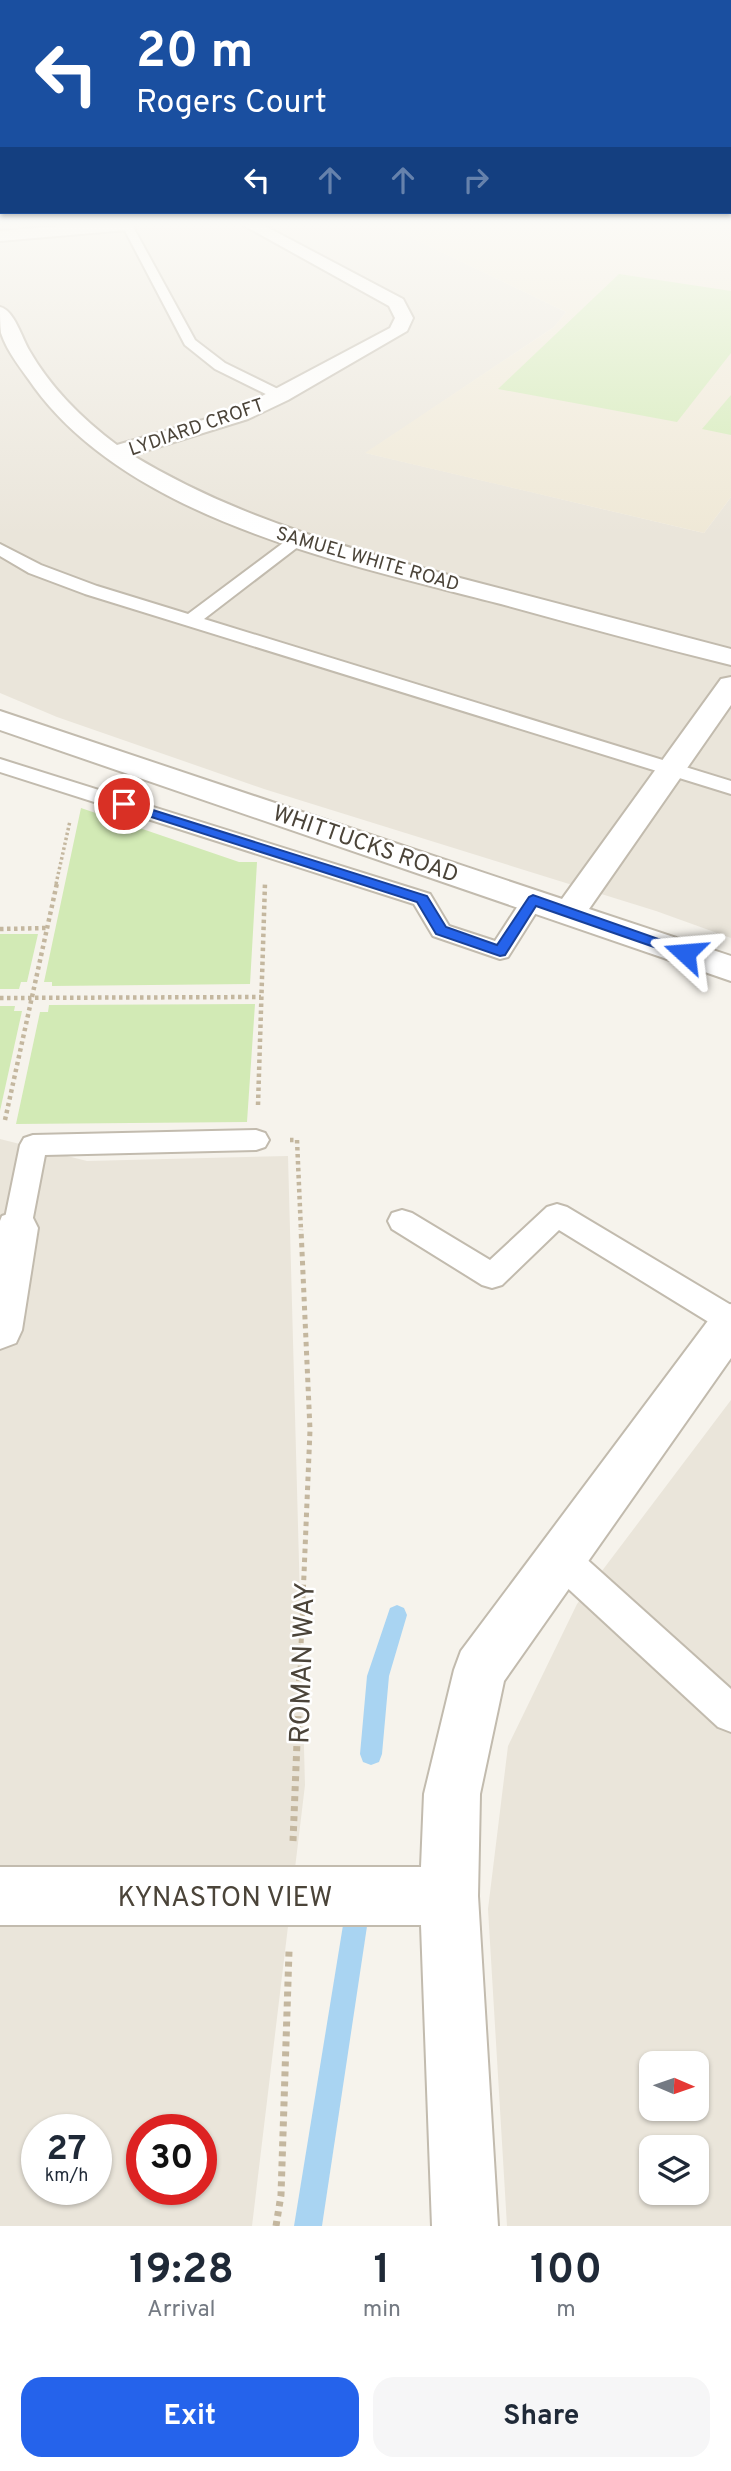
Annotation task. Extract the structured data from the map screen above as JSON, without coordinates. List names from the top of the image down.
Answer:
{
  "streets": {
    "street": [
      "LYDIARD CROFT",
      "SAMUEL WHITE ROAD",
      "WHITTUCKS ROAD",
      "KYNASTON VIEW"
    ],
    "path": ["ROMAN WAY"]
  },
  "crossings": [
    ["LYDIARD CROFT", "SAMUEL WHITE ROAD"],
    ["ROMAN WAY", "KYNASTON VIEW"]
  ],
  "north": "right",
  "page": {
    "turn": ["20 m", "Rogers Court"],
    "speed": "27 km/h",
    "limit": "30",
    "eta": [
      "19:28",
      "Arrival",
      "1",
      "min",
      "100",
      "m"
    ],
    "buttons": ["Exit", "Share"]
  }
}
